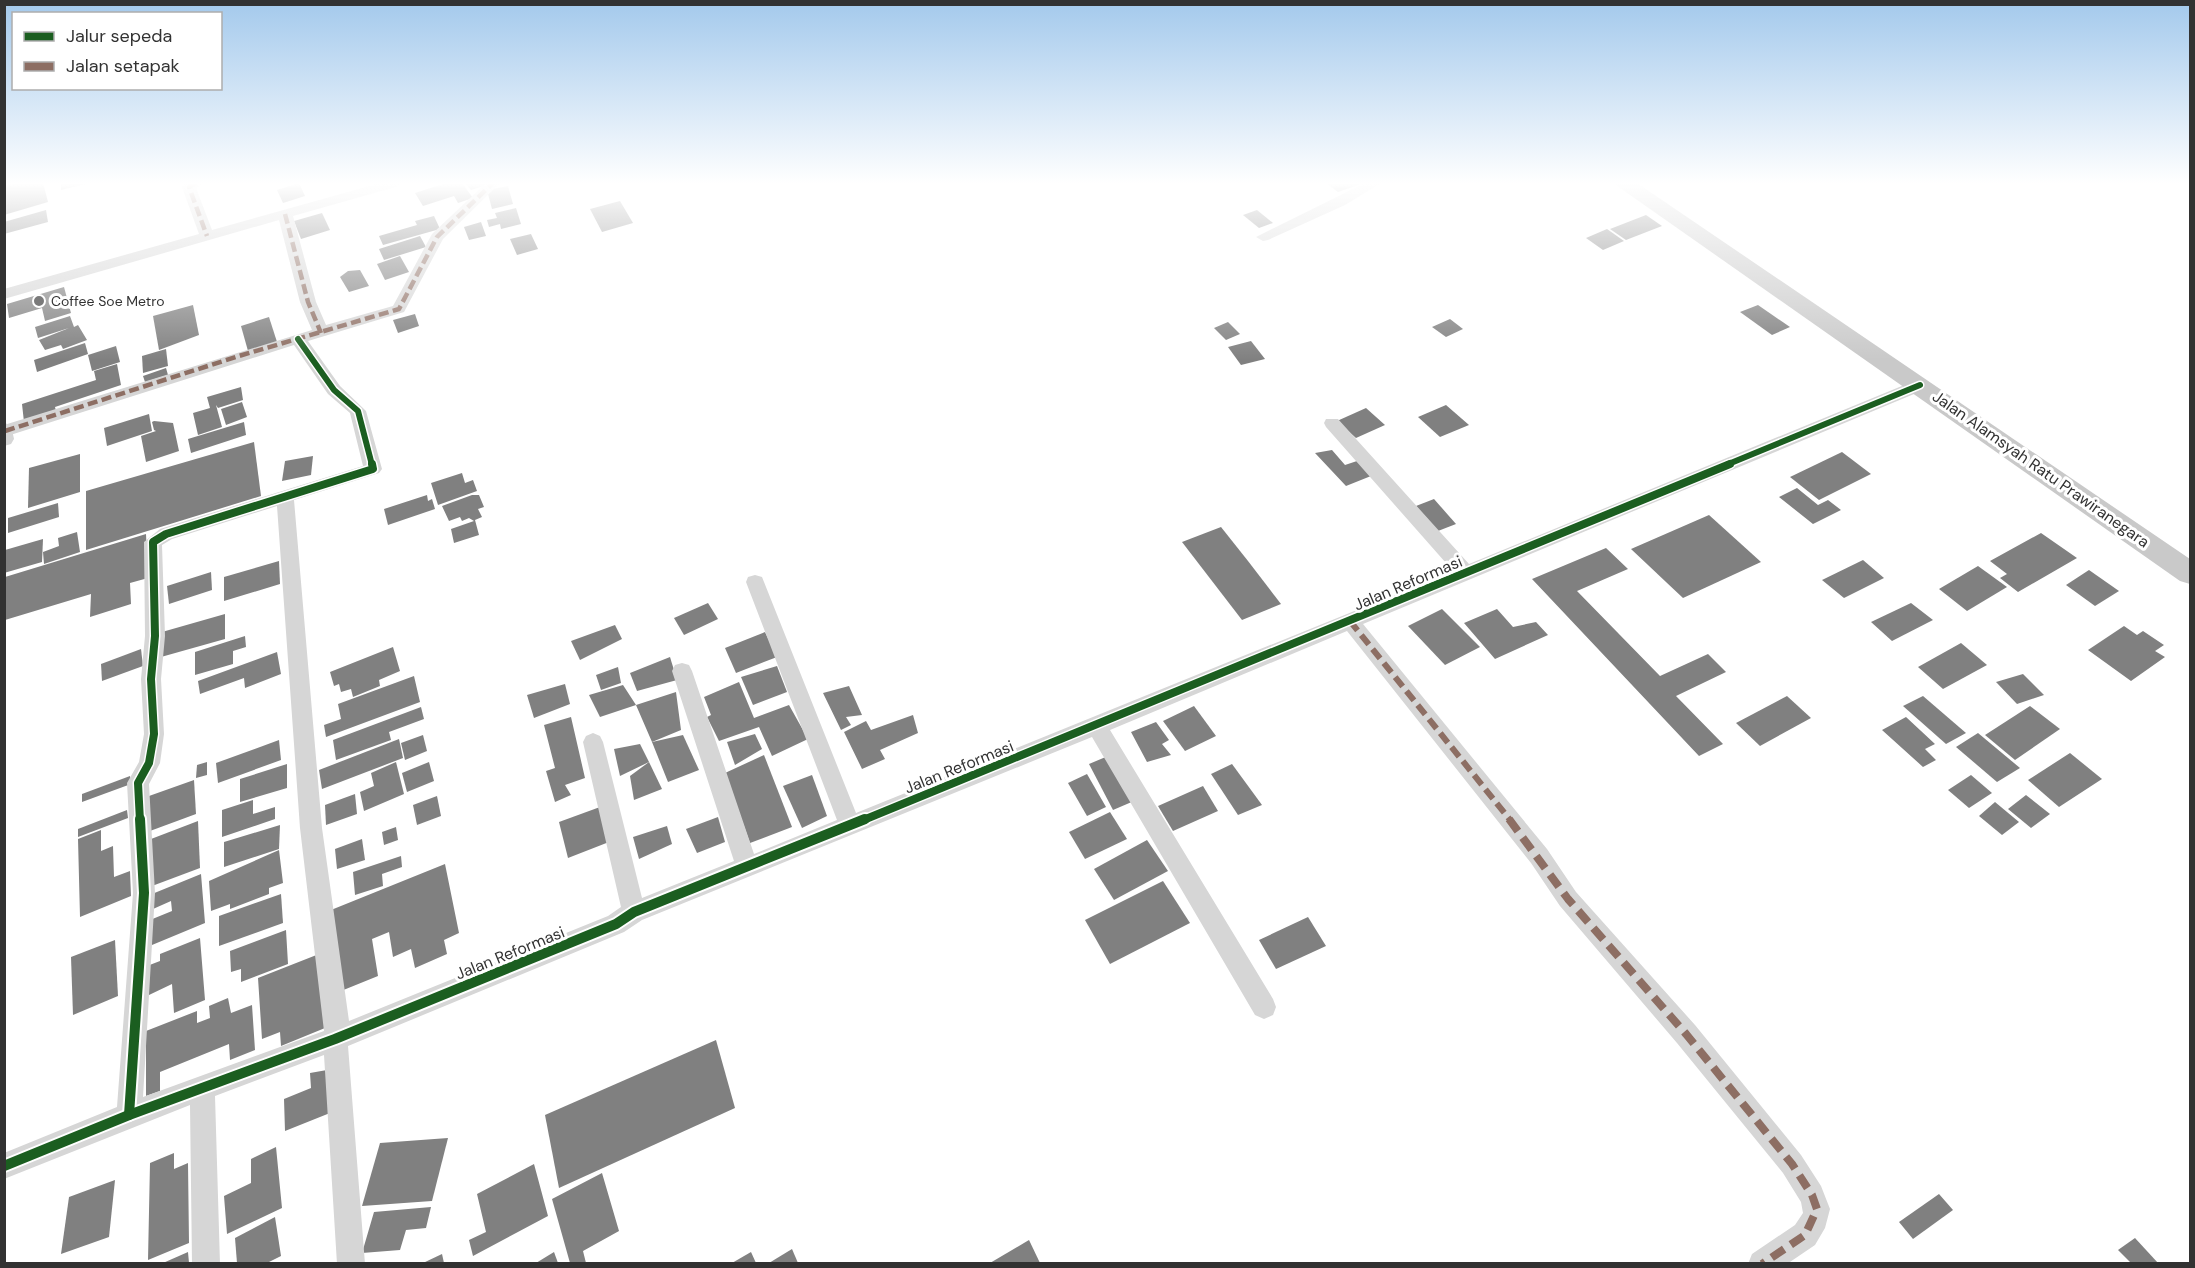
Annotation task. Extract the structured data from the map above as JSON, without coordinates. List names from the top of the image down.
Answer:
{
  "streets": {
    "main road": ["Jalan Alamsyah Ratu Prawiranegara"],
    "street": ["Jalan Reformasi"]
  },
  "crossings": [
    ["Jalan Alamsyah Ratu Prawiranegara", "Jalan Reformasi"]
  ],
  "places": ["Coffee Soe Metro"],
  "legend": ["Jalur sepeda", "Jalan setapak"]
}
